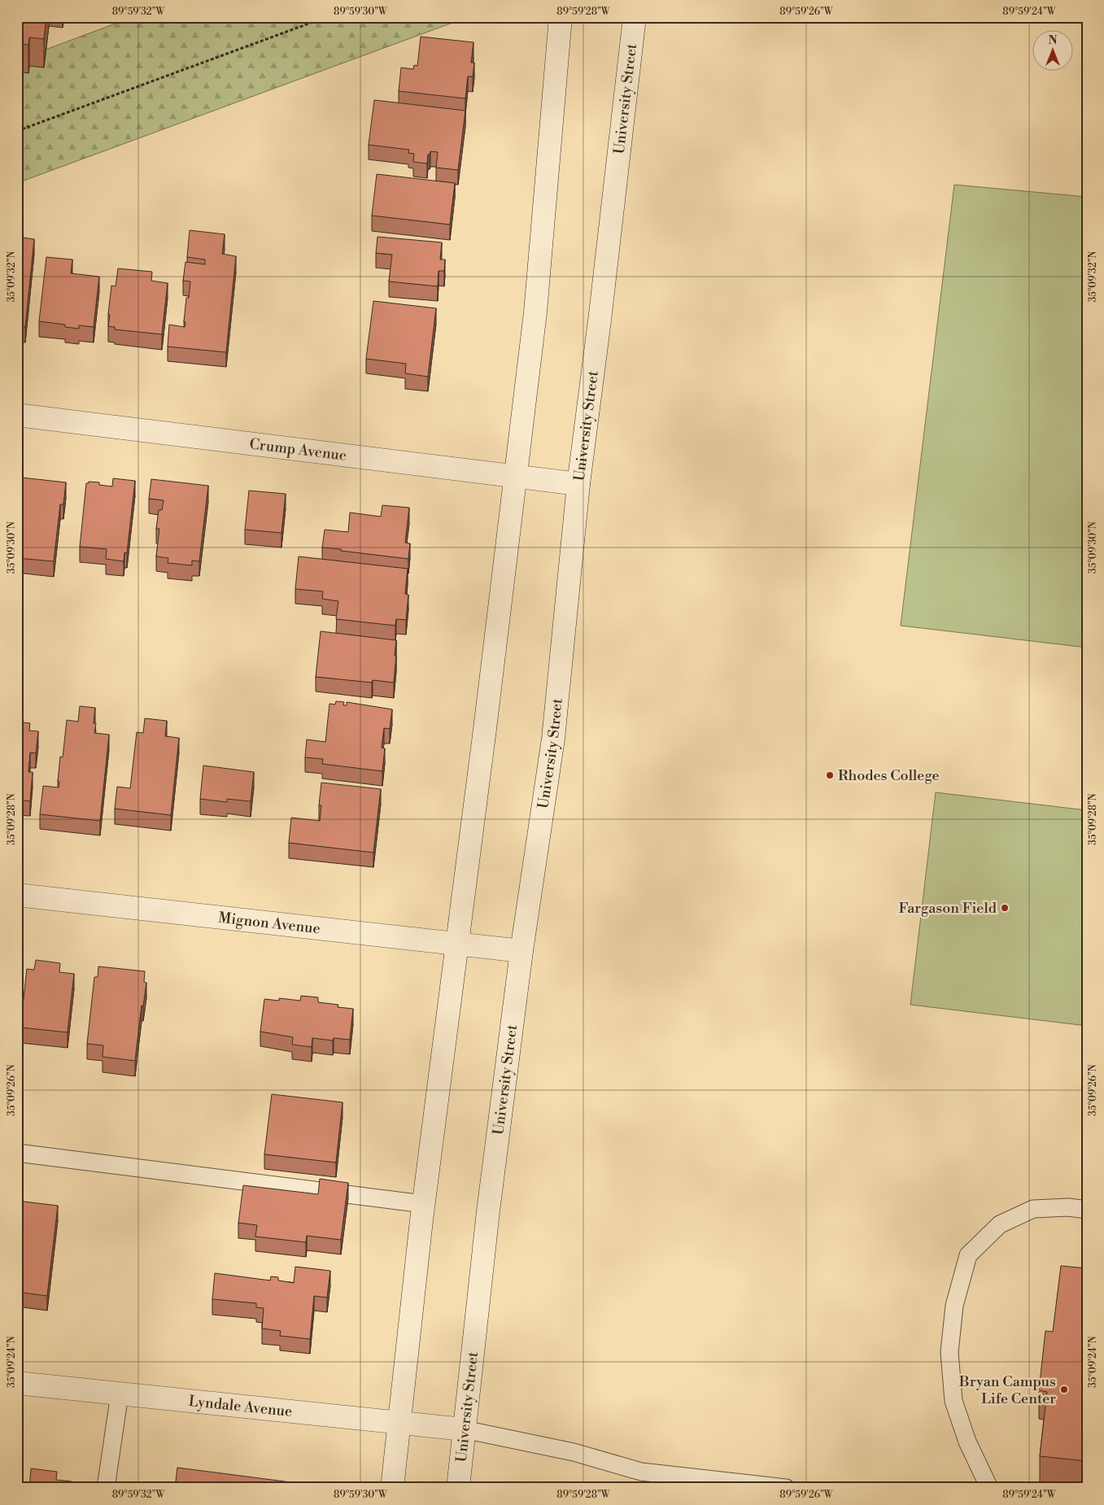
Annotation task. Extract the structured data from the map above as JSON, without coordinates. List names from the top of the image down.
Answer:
{
  "streets": {
    "main road": [
      "University Street",
      "Crump Avenue",
      "Mignon Avenue",
      "Lyndale Avenue"
    ]
  },
  "crossings": [
    ["University Street", "Crump Avenue"],
    ["University Street", "Mignon Avenue"],
    ["University Street", "Lyndale Avenue"]
  ],
  "places": ["Rhodes College", "Fargason Field", "Bryan Campus Life Center"],
  "north": "top",
  "coordinates": [
    "89°59'32\"W",
    "89°59'30\"W",
    "89°59'28\"W",
    "89°59'26\"W",
    "89°59'24\"W",
    "35°09'32\"N",
    "35°09'30\"N",
    "35°09'28\"N",
    "35°09'26\"N",
    "35°09'24\"N"
  ]
}
